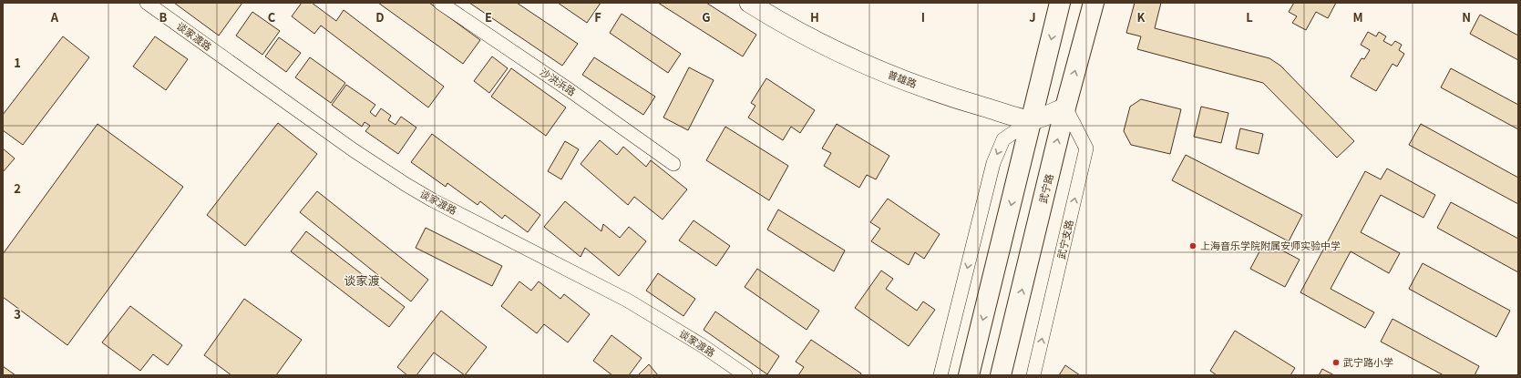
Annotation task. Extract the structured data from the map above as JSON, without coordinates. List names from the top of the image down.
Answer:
{
  "streets": {
    "main road": ["普雄路", "武宁路"],
    "street": ["谈家渡路", "沙洪浜路", "武宁支路"]
  },
  "crossings": [
    ["武宁路", "武宁支路"]
  ],
  "districts": ["谈家渡"],
  "places": ["上海音乐学院附属安师实验中学", "武宁路小学"],
  "grid": {
    "columns": [
      "A",
      "B",
      "C",
      "D",
      "E",
      "F",
      "G",
      "H",
      "I",
      "J",
      "K",
      "L",
      "M",
      "N"
    ],
    "rows": ["1", "2", "3"]
  }
}
